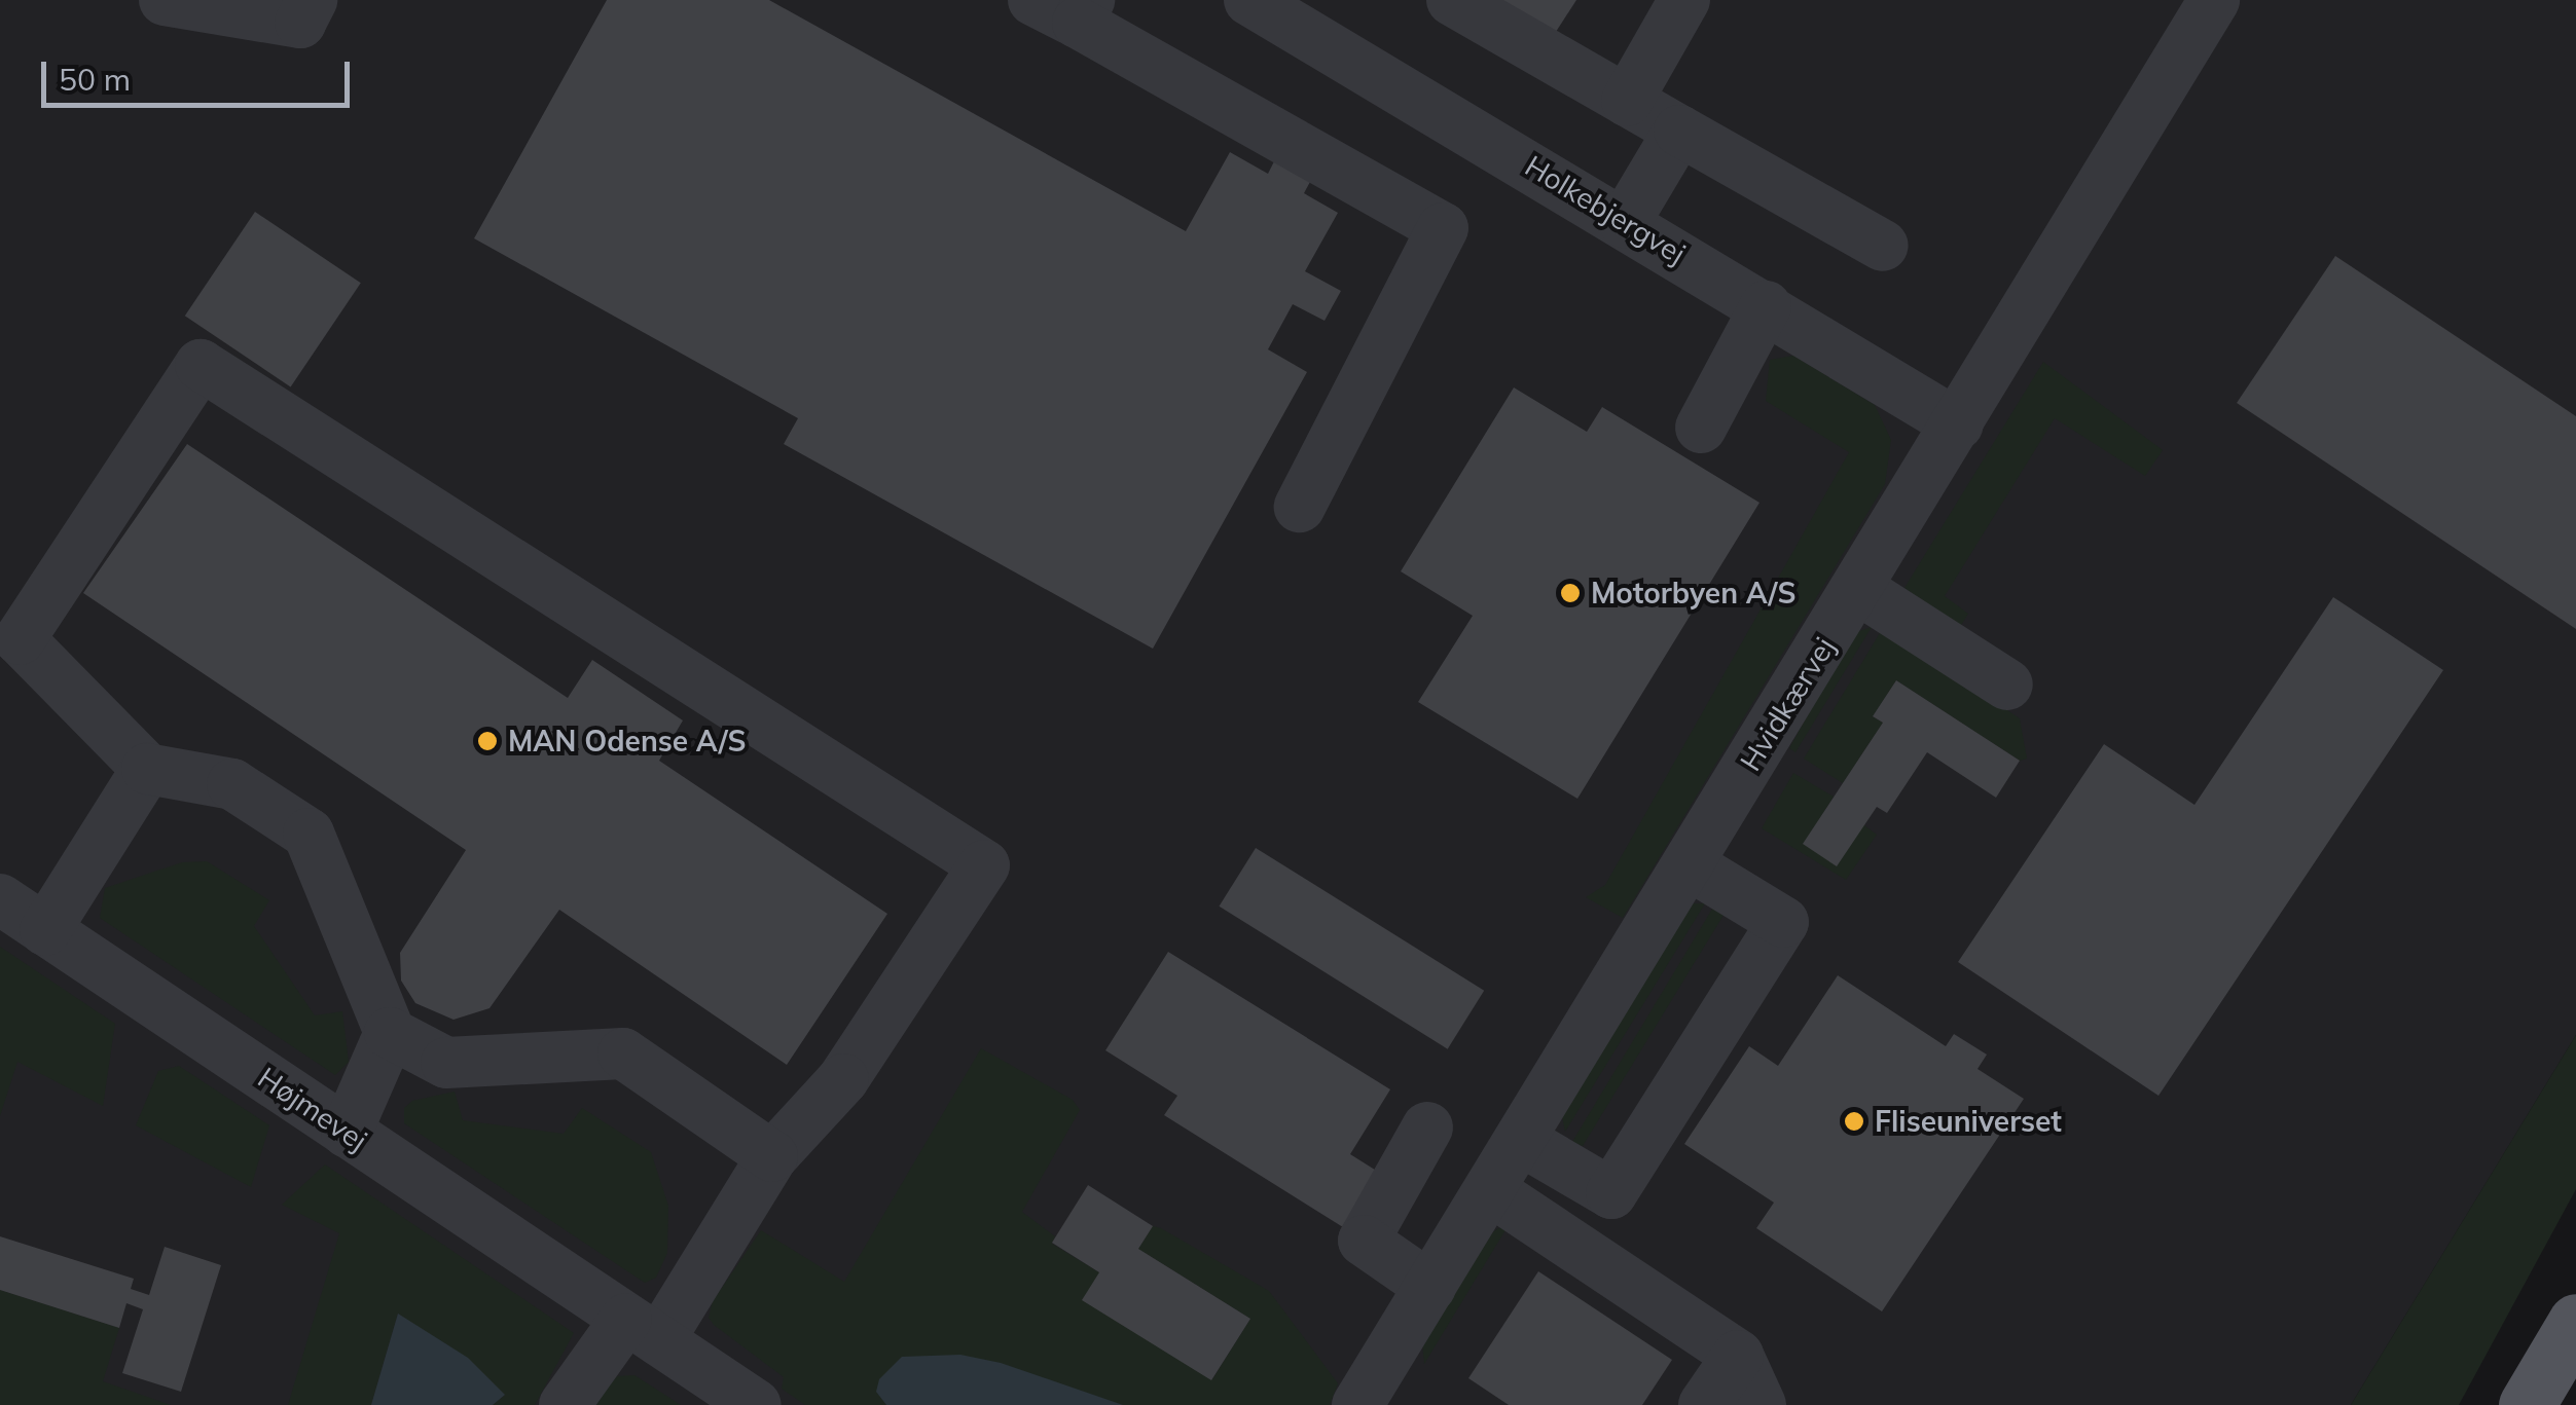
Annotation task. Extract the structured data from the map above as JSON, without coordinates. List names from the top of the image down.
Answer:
{
  "streets": {
    "street": ["Holkebjergvej", "Hvidkærvej", "Højmevej"]
  },
  "crossings": [
    ["Holkebjergvej", "Hvidkærvej"]
  ],
  "places": ["Motorbyen A/S", "MAN Odense A/S", "Fliseuniverset"],
  "scale_bar": "50 m"
}
